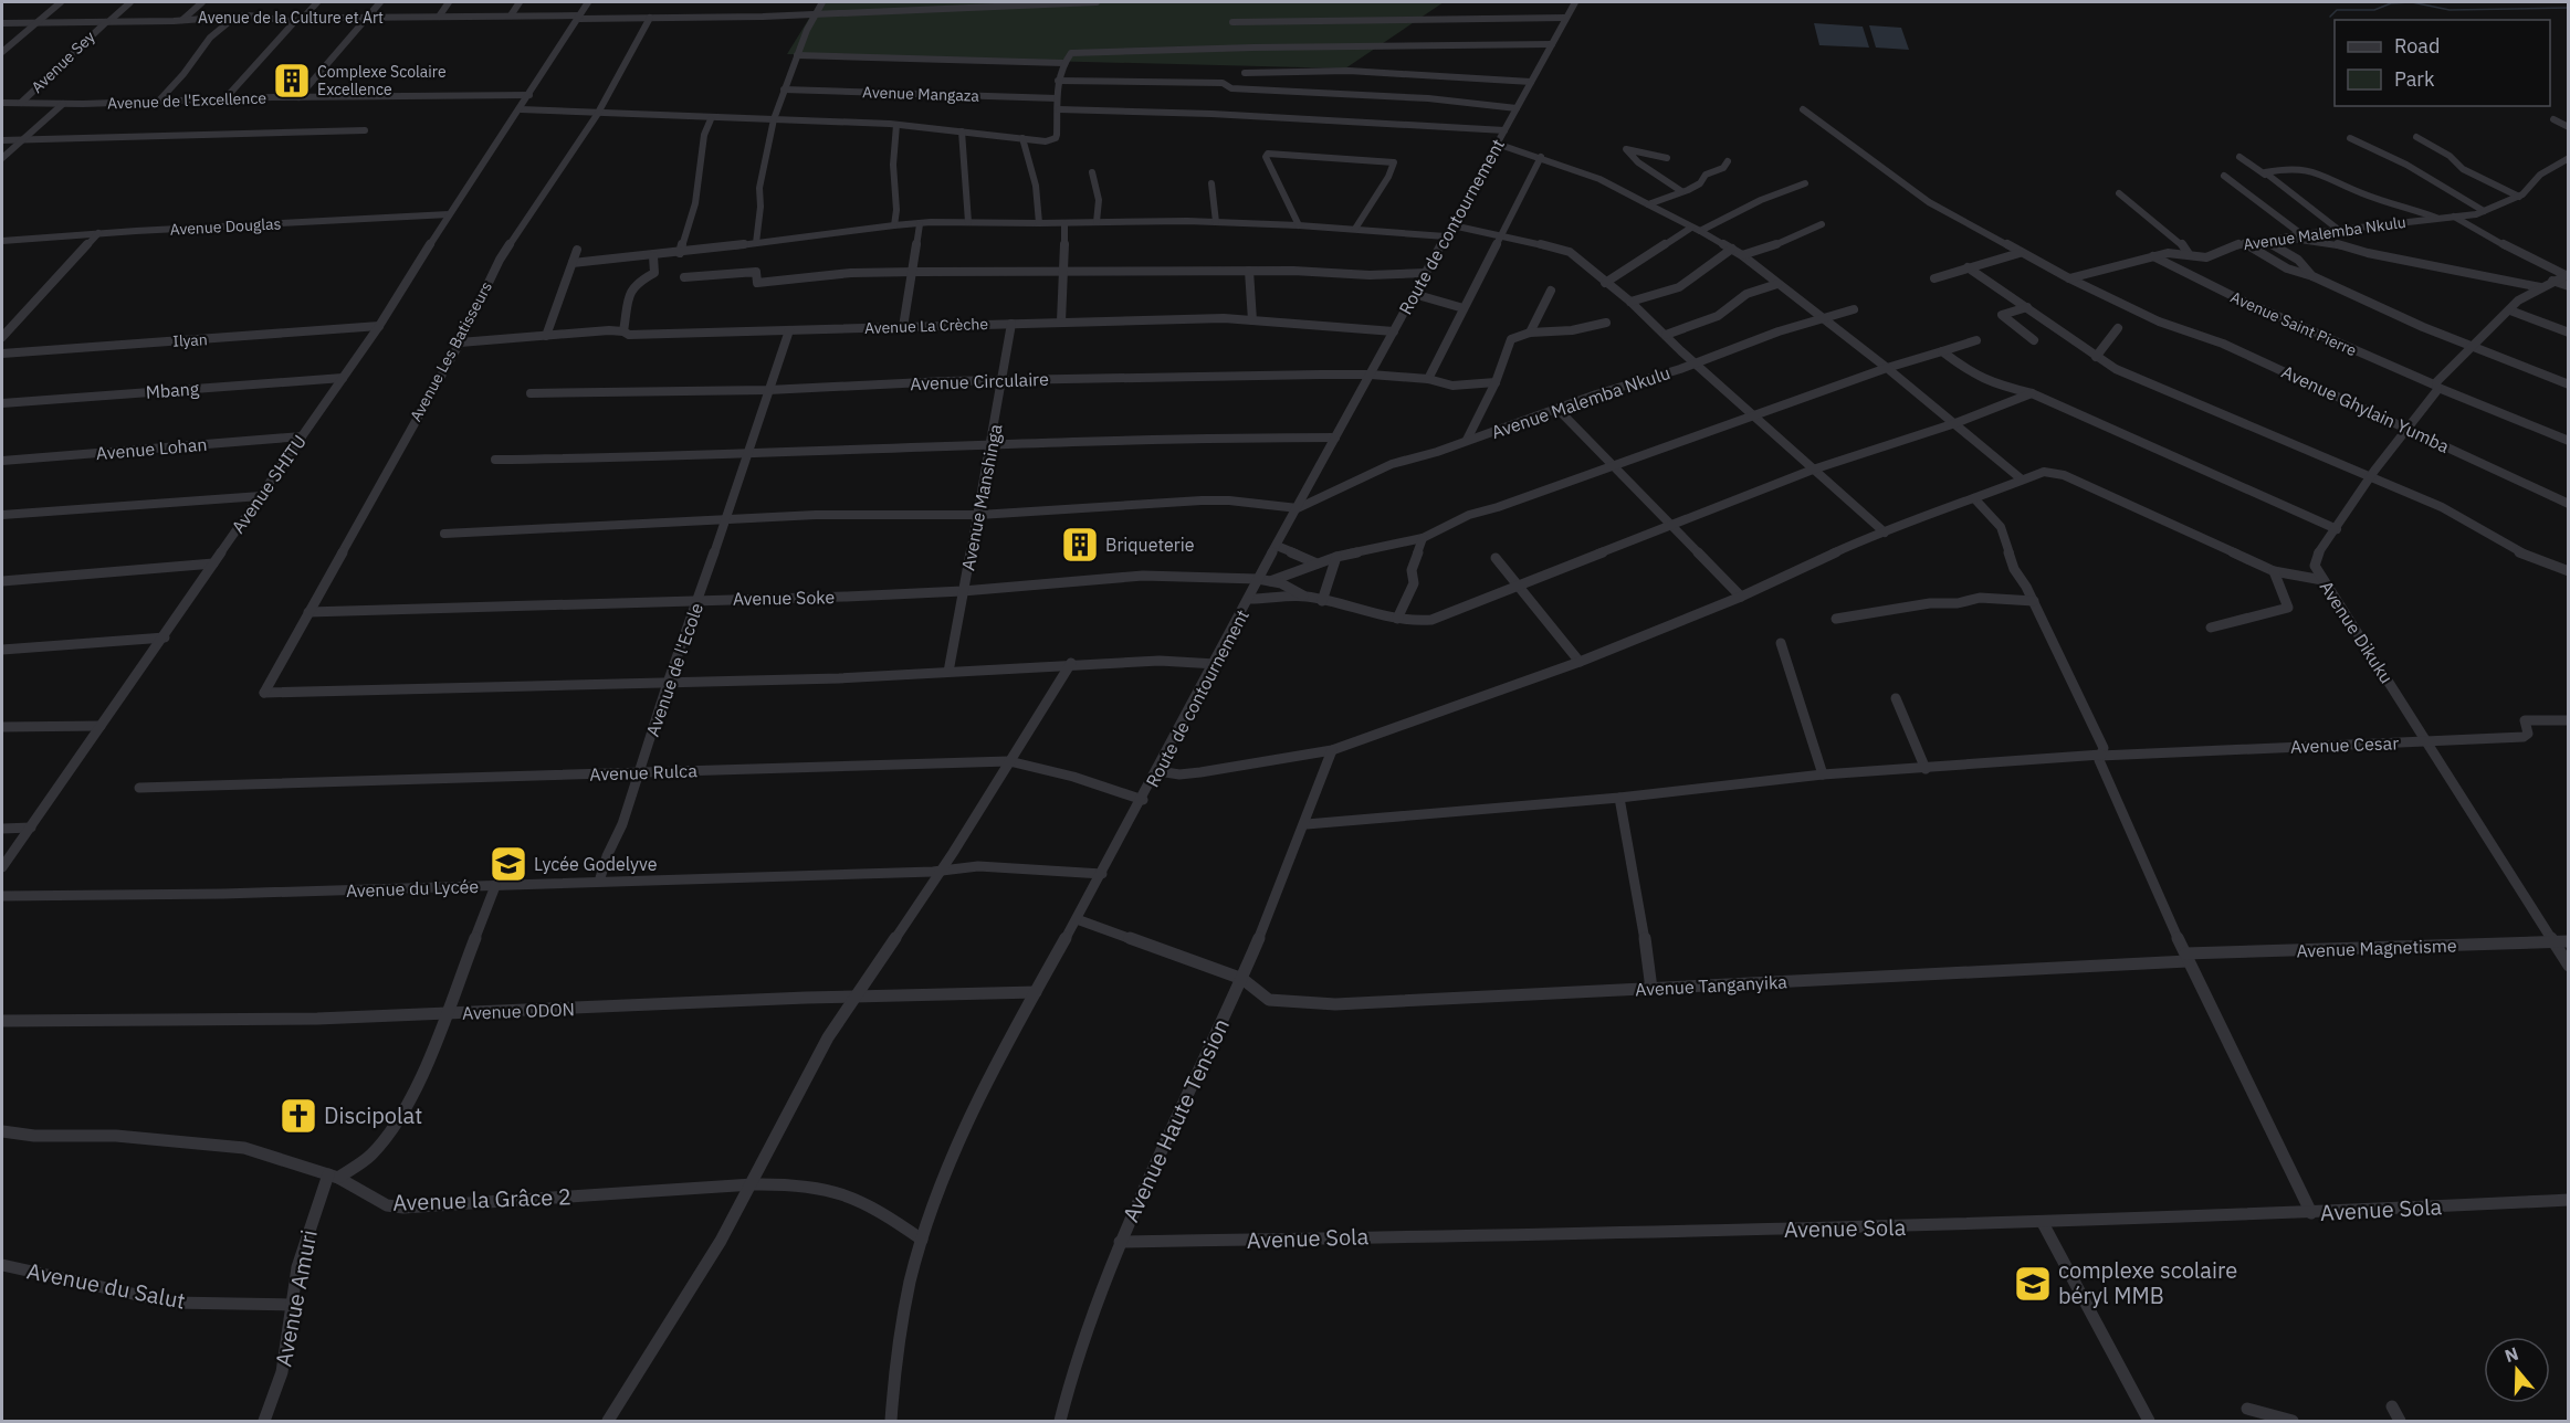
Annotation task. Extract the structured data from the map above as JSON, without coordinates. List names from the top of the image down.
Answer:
{
  "streets": {
    "street": [
      "Avenue de la Culture et Art",
      "Avenue Sey",
      "Avenue Mangaza",
      "Avenue de l'Excellence",
      "Avenue Douglas",
      "Route de contournement",
      "Avenue Malemba Nkulu",
      "Avenue Saint Pierre",
      "Avenue La Crèche",
      "Ilyan",
      "Avenue Les Batisseurs",
      "Avenue Circulaire",
      "Mbang",
      "Avenue Ghylain Yumba",
      "Avenue Lohan",
      "Avenue SHITU",
      "Avenue Manshinga",
      "Avenue Soke",
      "Avenue Dikuku",
      "Avenue de l'Ecole",
      "Avenue Cesar",
      "Avenue Rulca",
      "Avenue du Lycée",
      "Avenue Magnetisme",
      "Avenue Tanganyika",
      "Avenue ODON",
      "Avenue Haute Tension",
      "Avenue la Grâce 2",
      "Avenue Sola",
      "Avenue du Salut",
      "Avenue Amuri"
    ]
  },
  "crossings": [
    ["Avenue de la Culture et Art", "Avenue Sey"],
    ["Avenue de la Culture et Art", "Avenue Les Batisseurs"],
    ["Avenue de la Culture et Art", "Avenue SHITU"],
    ["Avenue Sey", "Avenue de l'Excellence"],
    ["Avenue de l'Excellence", "Avenue SHITU"],
    ["Avenue Douglas", "Avenue SHITU"],
    ["Route de contournement", "Avenue Malemba Nkulu"],
    ["Route de contournement", "Avenue La Crèche"],
    ["Route de contournement", "Avenue Circulaire"],
    ["Route de contournement", "Avenue Soke"],
    ["Route de contournement", "Avenue Rulca"],
    ["Route de contournement", "Avenue du Lycée"],
    ["Route de contournement", "Avenue Tanganyika"],
    ["Route de contournement", "Avenue ODON"],
    ["Route de contournement", "Avenue la Grâce 2"],
    ["Avenue Malemba Nkulu", "Avenue Saint Pierre"],
    ["Avenue Malemba Nkulu", "Avenue Ghylain Yumba"],
    ["Avenue Saint Pierre", "Avenue Dikuku"],
    ["Avenue La Crèche", "Avenue Les Batisseurs"],
    ["Avenue La Crèche", "Avenue Manshinga"],
    ["Avenue La Crèche", "Avenue de l'Ecole"],
    ["Ilyan", "Avenue SHITU"],
    ["Avenue Les Batisseurs", "Avenue Soke"],
    ["Avenue Les Batisseurs", "Avenue de l'Ecole"],
    ["Avenue Circulaire", "Avenue Manshinga"],
    ["Avenue Circulaire", "Avenue de l'Ecole"],
    ["Mbang", "Avenue SHITU"],
    ["Avenue Ghylain Yumba", "Avenue Dikuku"],
    ["Avenue Lohan", "Avenue SHITU"],
    ["Avenue Manshinga", "Avenue Soke"],
    ["Avenue Soke", "Avenue de l'Ecole"],
    ["Avenue Dikuku", "Avenue Cesar"],
    ["Avenue Dikuku", "Avenue Magnetisme"],
    ["Avenue de l'Ecole", "Avenue Rulca"],
    ["Avenue de l'Ecole", "Avenue du Lycée"],
    ["Avenue Cesar", "Avenue Haute Tension"],
    ["Avenue Magnetisme", "Avenue Tanganyika"],
    ["Avenue Tanganyika", "Avenue Haute Tension"],
    ["Avenue Haute Tension", "Avenue Sola"],
    ["Avenue la Grâce 2", "Avenue Amuri"],
    ["Avenue du Salut", "Avenue Amuri"]
  ],
  "places": {
    "building": ["Complexe Scolaire Excellence", "Briqueterie"],
    "school or university": ["Lycée Godelyve", "complexe scolaire béryl MMB"],
    "church": ["Discipolat"]
  },
  "legend": ["Road", "Park"],
  "north": "top"
}
